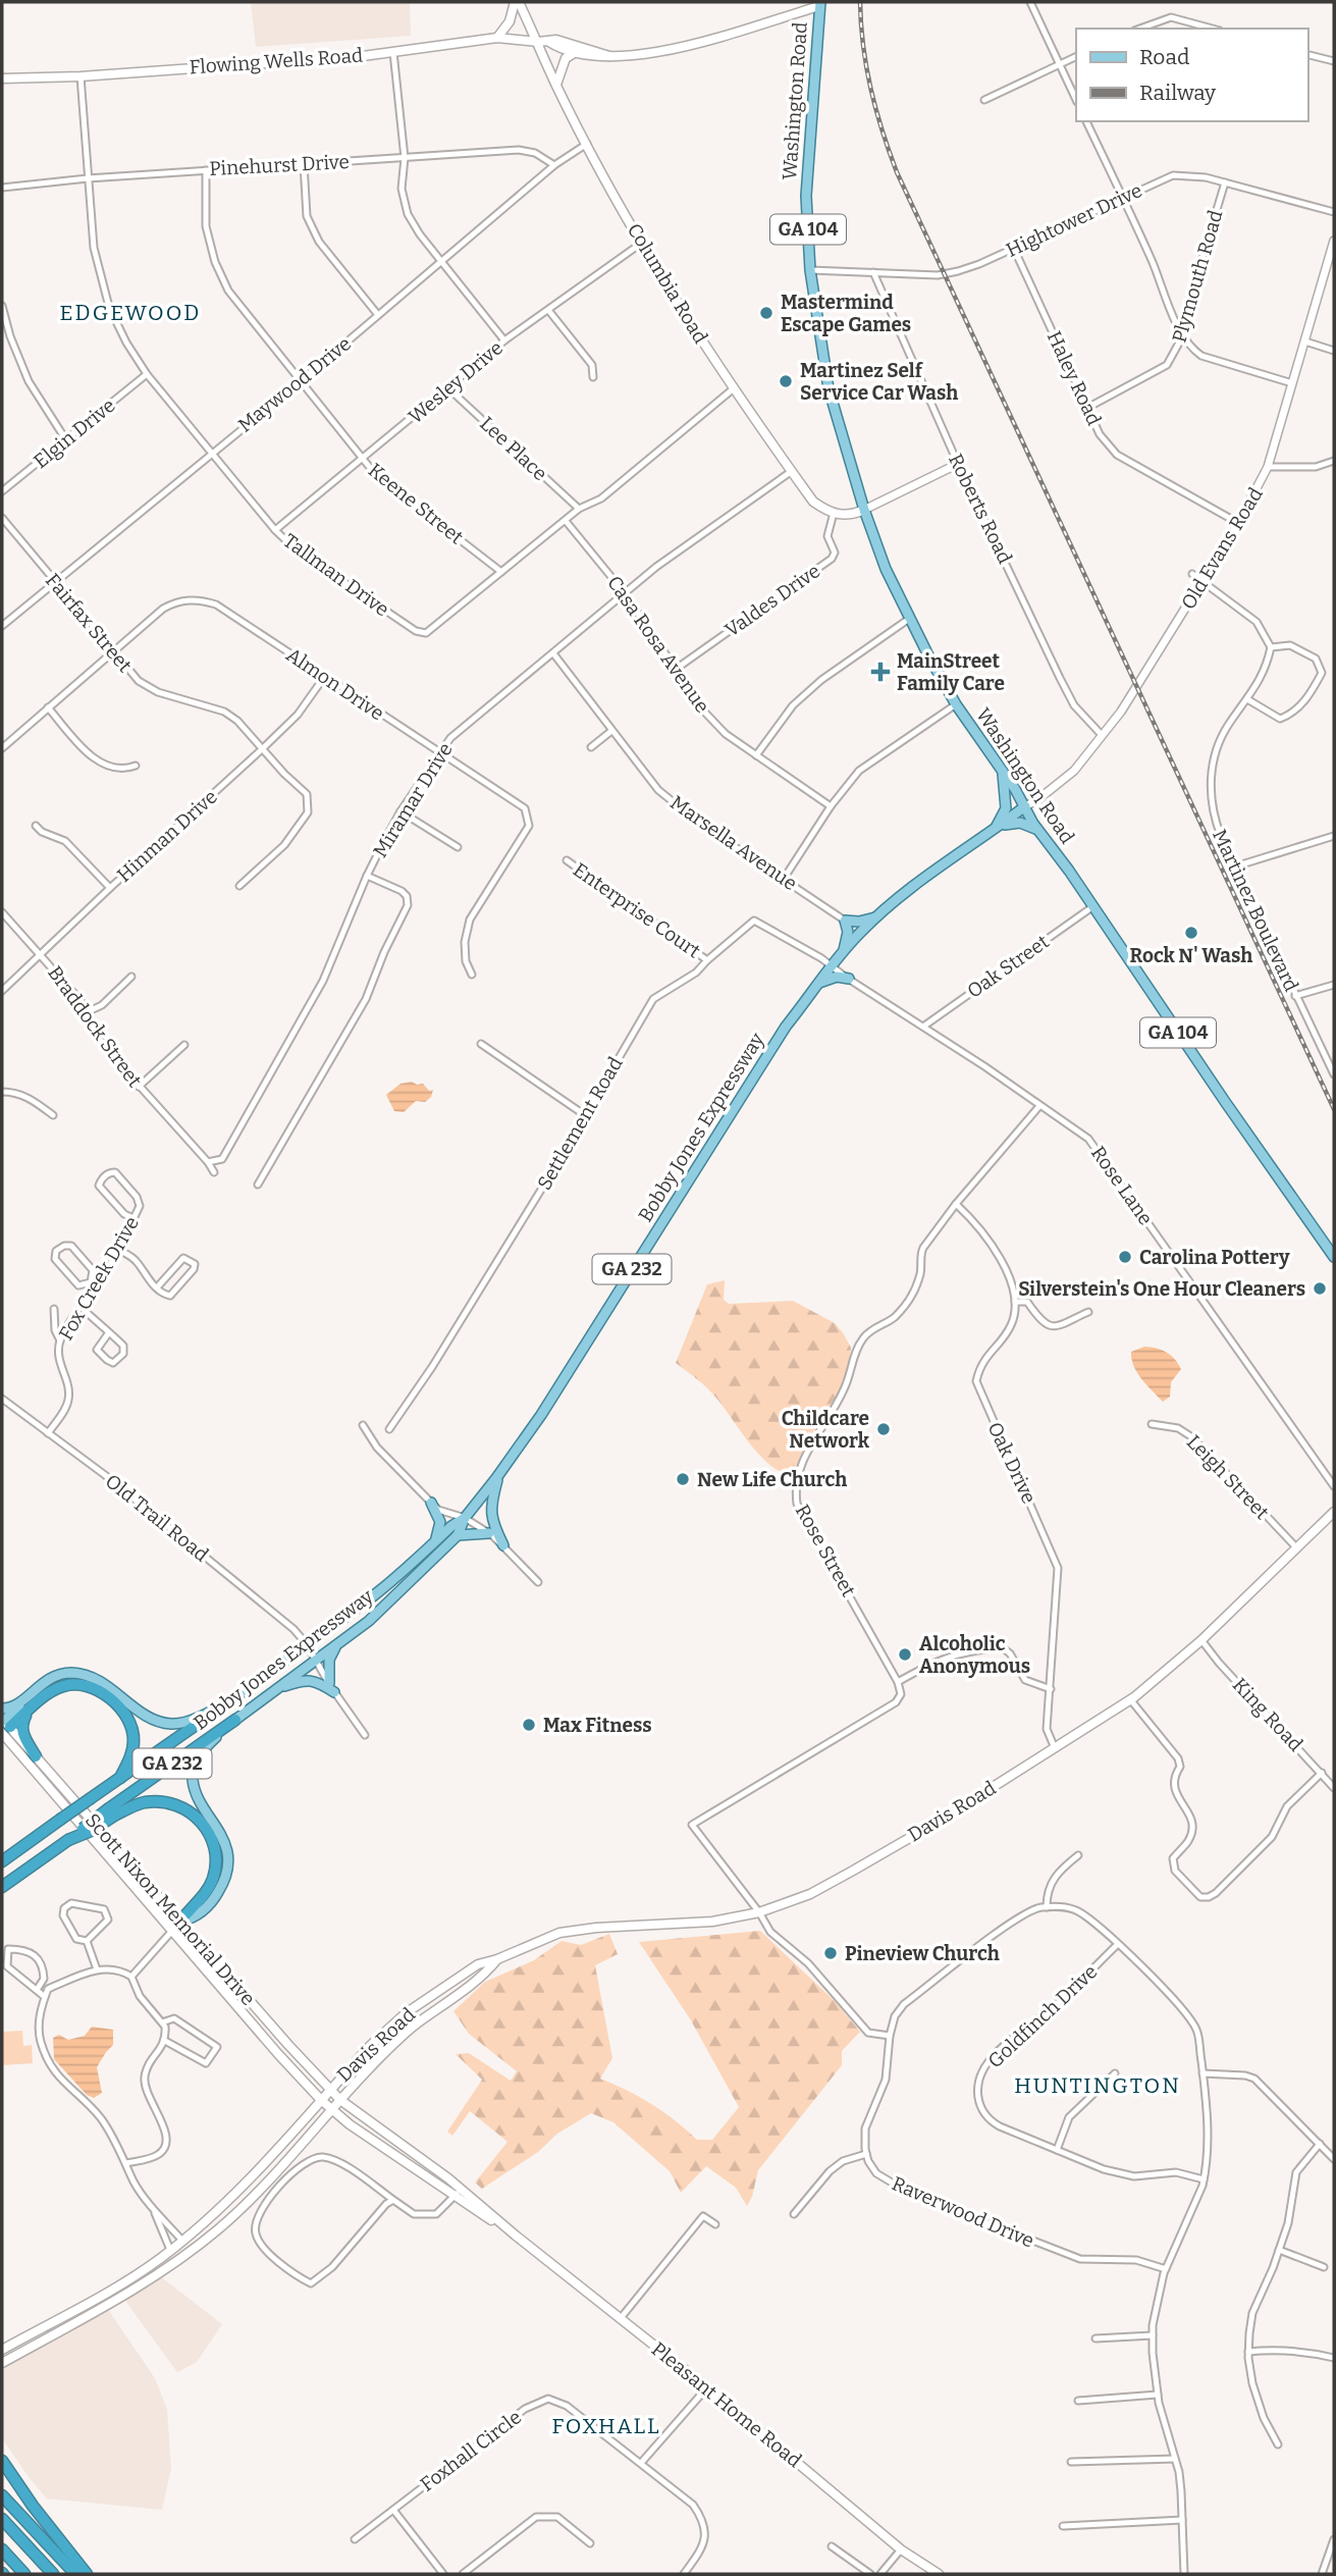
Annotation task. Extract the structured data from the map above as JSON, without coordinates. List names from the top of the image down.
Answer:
{
  "streets": {
    "highway": ["Bobby Jones Expressway", "GA 232"],
    "main road": [
      "Flowing Wells Road",
      "Washington Road",
      "GA 104",
      "Columbia Road",
      "Davis Road",
      "Scott Nixon Memorial Drive",
      "Pleasant Home Road"
    ],
    "street": [
      "Pinehurst Drive",
      "Hightower Drive",
      "Plymouth Road",
      "Haley Road",
      "Wesley Drive",
      "Maywood Drive",
      "Elgin Drive",
      "Lee Place",
      "Keene Street",
      "Roberts Road",
      "Old Evans Road",
      "Tallman Drive",
      "Valdes Drive",
      "Fairfax Street",
      "Casa Rosa Avenue",
      "Almon Drive",
      "Miramar Drive",
      "Hinman Drive",
      "Marsella Avenue",
      "Enterprise Court",
      "Martinez Boulevard",
      "Oak Street",
      "Braddock Street",
      "Settlement Road",
      "Rose Lane",
      "Fox Creek Drive",
      "Oak Drive",
      "Leigh Street",
      "Old Trail Road",
      "Rose Street",
      "King Road",
      "Goldfinch Drive",
      "Raverwood Drive",
      "Foxhall Circle"
    ]
  },
  "crossings": [
    ["Flowing Wells Road", "Washington Road"],
    ["Flowing Wells Road", "Columbia Road"],
    ["Flowing Wells Road", "Tallman Drive"],
    ["Washington Road", "Hightower Drive"],
    ["Washington Road", "Old Evans Road"],
    ["Washington Road", "Oak Street"],
    ["Washington Road", "Bobby Jones Expressway"],
    ["Pinehurst Drive", "Maywood Drive"],
    ["Pinehurst Drive", "Keene Street"],
    ["Pinehurst Drive", "Tallman Drive"],
    ["Hightower Drive", "Plymouth Road"],
    ["Hightower Drive", "Haley Road"],
    ["Hightower Drive", "Roberts Road"],
    ["Plymouth Road", "Haley Road"],
    ["Columbia Road", "Wesley Drive"],
    ["Columbia Road", "Maywood Drive"],
    ["Columbia Road", "Tallman Drive"],
    ["Columbia Road", "Valdes Drive"],
    ["Columbia Road", "Miramar Drive"],
    ["Haley Road", "Old Evans Road"],
    ["Wesley Drive", "Lee Place"],
    ["Wesley Drive", "Keene Street"],
    ["Wesley Drive", "Tallman Drive"],
    ["Maywood Drive", "Keene Street"],
    ["Maywood Drive", "Tallman Drive"],
    ["Maywood Drive", "Fairfax Street"],
    ["Elgin Drive", "Tallman Drive"],
    ["Lee Place", "Tallman Drive"],
    ["Keene Street", "Tallman Drive"],
    ["Roberts Road", "Old Evans Road"],
    ["Old Evans Road", "Bobby Jones Expressway"],
    ["Tallman Drive", "Casa Rosa Avenue"],
    ["Valdes Drive", "Casa Rosa Avenue"],
    ["Fairfax Street", "Almon Drive"],
    ["Fairfax Street", "Hinman Drive"],
    ["Casa Rosa Avenue", "Miramar Drive"],
    ["Almon Drive", "Miramar Drive"],
    ["Almon Drive", "Hinman Drive"],
    ["Miramar Drive", "Marsella Avenue"],
    ["Miramar Drive", "Braddock Street"],
    ["Hinman Drive", "Braddock Street"],
    ["Enterprise Court", "Settlement Road"],
    ["Oak Street", "Rose Lane"],
    ["Settlement Road", "Bobby Jones Expressway"],
    ["Settlement Road", "Rose Lane"],
    ["Bobby Jones Expressway", "Rose Lane"],
    ["Bobby Jones Expressway", "Old Trail Road"],
    ["Rose Lane", "Rose Street"],
    ["Fox Creek Drive", "Old Trail Road"],
    ["Oak Drive", "Davis Road"],
    ["Leigh Street", "Davis Road"],
    ["King Road", "Davis Road"],
    ["Davis Road", "Scott Nixon Memorial Drive"],
    ["Davis Road", "Pleasant Home Road"],
    ["Scott Nixon Memorial Drive", "Pleasant Home Road"]
  ],
  "districts": ["EDGEWOOD", "HUNTINGTON", "FOXHALL"],
  "places": {
    "other": [
      "Mastermind Escape Games",
      "Martinez Self Service Car Wash",
      "Rock N' Wash",
      "Carolina Pottery",
      "Silverstein's One Hour Cleaners",
      "Childcare Network",
      "New Life Church",
      "Alcoholic Anonymous",
      "Max Fitness",
      "Pineview Church"
    ],
    "health": ["MainStreet Family Care"]
  },
  "legend": ["Road", "Railway"]
}
